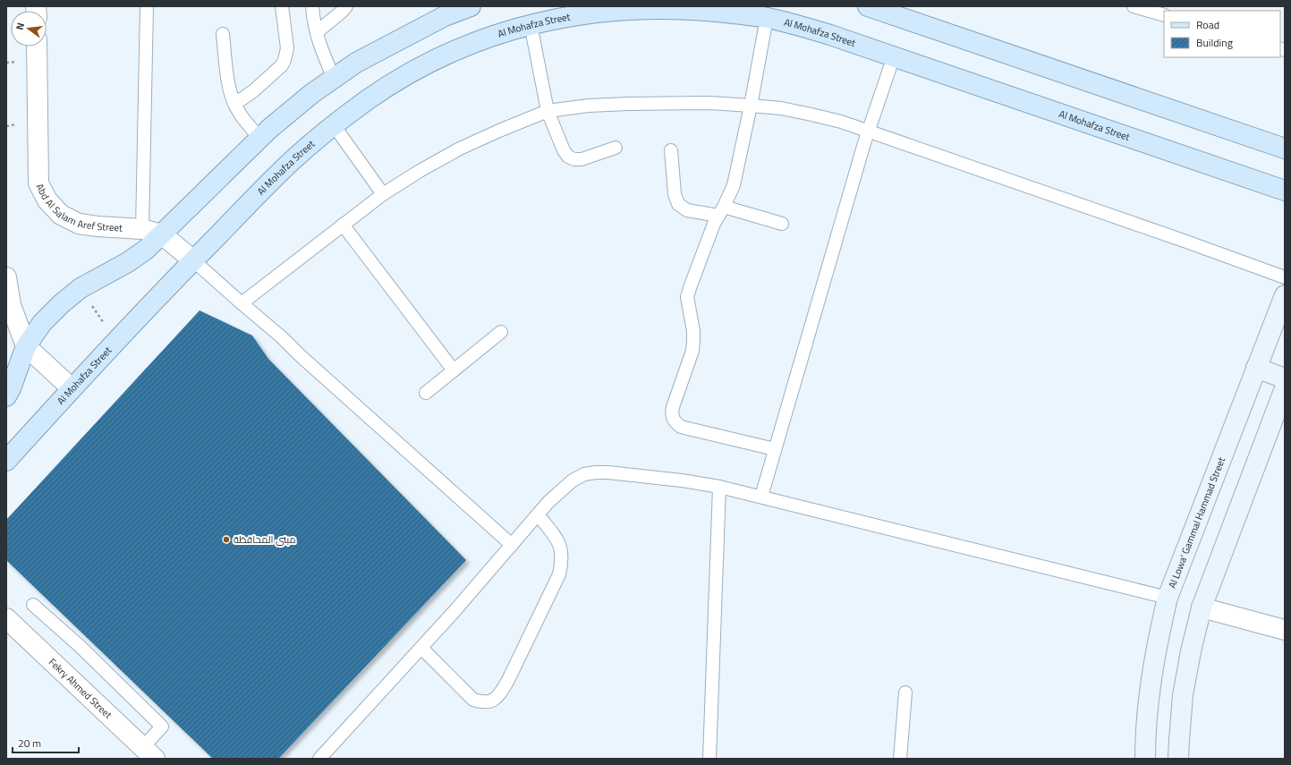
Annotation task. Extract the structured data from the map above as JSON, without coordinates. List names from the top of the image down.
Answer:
{
  "streets": {
    "main road": ["Al Mohafza Street", "Al Lowa' Gammal Hammad Street"],
    "street": ["Abd Al Salam Aref Street", "Fekry Ahmed Street"]
  },
  "crossings": [
    ["Al Mohafza Street", "Abd Al Salam Aref Street"]
  ],
  "places": ["مبنى المحافظة"],
  "legend": ["Road", "Building"],
  "scale_bar": "20 m",
  "north": "left"
}
